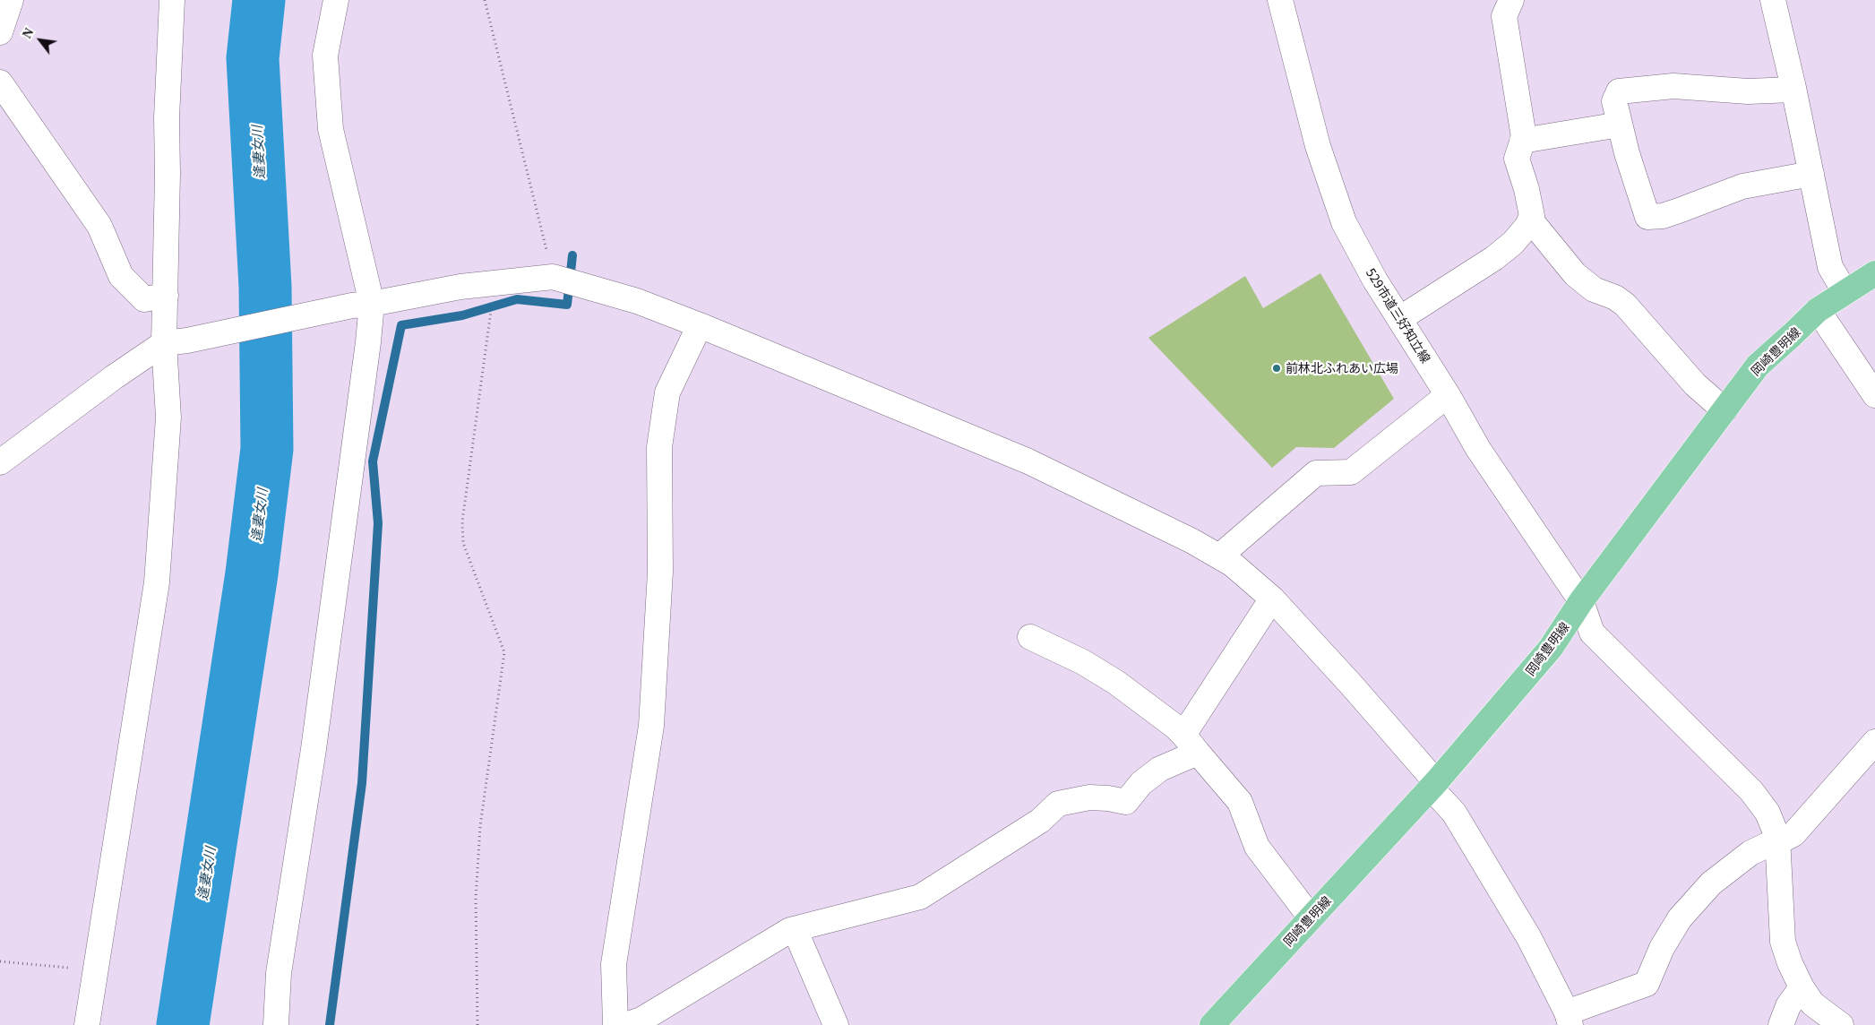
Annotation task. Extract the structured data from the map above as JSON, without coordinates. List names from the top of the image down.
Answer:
{
  "streets": {
    "main road": ["岡崎豊明線"],
    "street": ["529市道三好知立線"]
  },
  "crossings": [
    ["529市道三好知立線", "岡崎豊明線"]
  ],
  "water": ["逢妻女川"],
  "places": ["前林北ふれあい広場"],
  "north": "top left"
}
